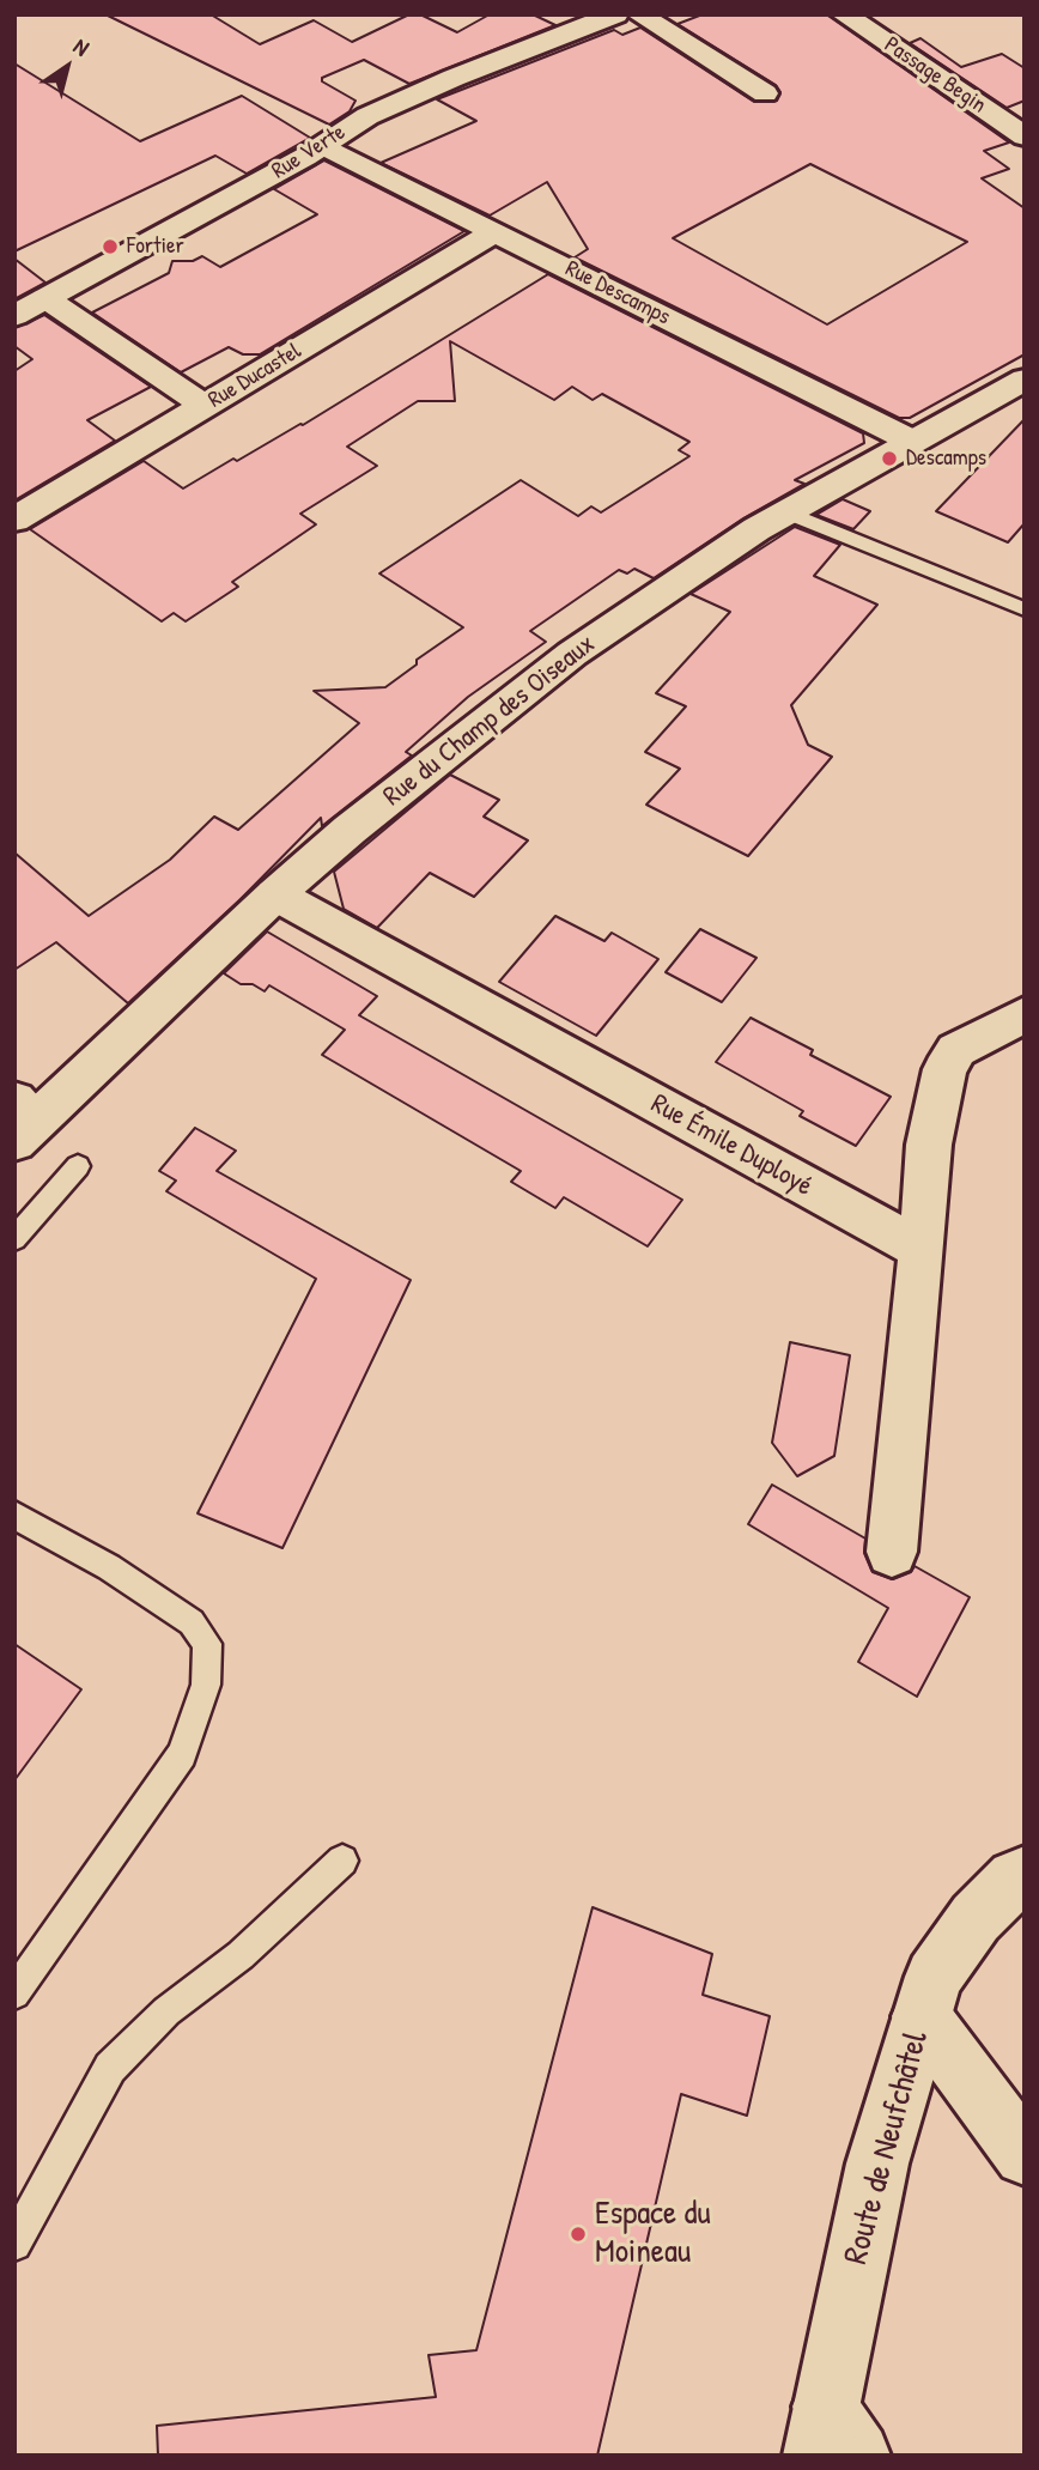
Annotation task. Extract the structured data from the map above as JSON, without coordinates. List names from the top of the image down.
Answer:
{
  "streets": {
    "street": [
      "Passage Begin",
      "Rue Verte",
      "Rue Descamps",
      "Rue Ducastel",
      "Rue du Champ des Oiseaux",
      "Rue Émile Duployé",
      "Route de Neufchâtel"
    ]
  },
  "crossings": [
    ["Rue Verte", "Rue Descamps"],
    ["Rue Descamps", "Rue Ducastel"],
    ["Rue Descamps", "Rue du Champ des Oiseaux"],
    ["Rue du Champ des Oiseaux", "Rue Émile Duployé"]
  ],
  "places": ["Fortier", "Descamps", "Espace du Moineau"],
  "north": "top right"
}
